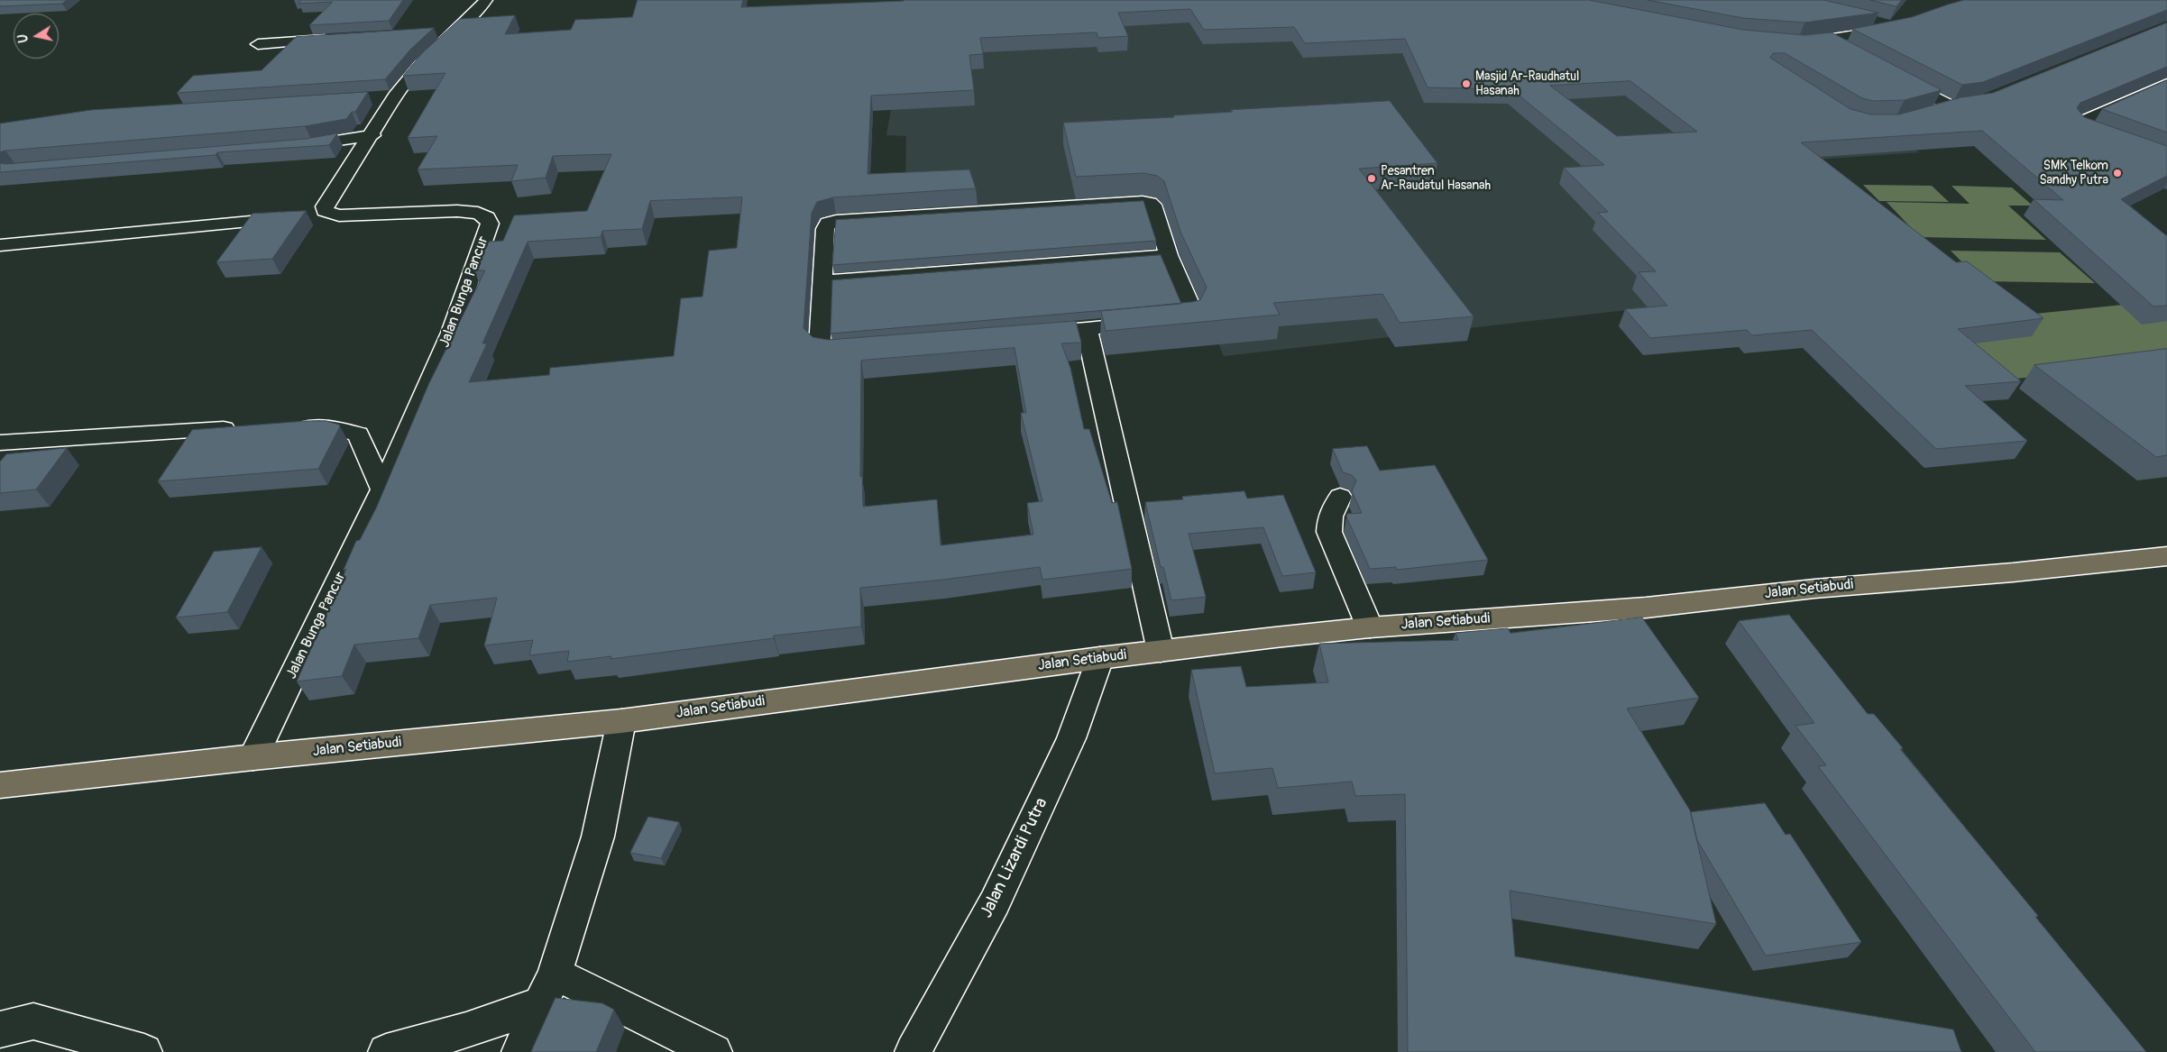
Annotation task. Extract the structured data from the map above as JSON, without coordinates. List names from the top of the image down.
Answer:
{
  "streets": {
    "main road": ["Jalan Setiabudi"],
    "street": ["Jalan Bunga Pancur", "Jalan Lizardi Putra"]
  },
  "crossings": [
    ["Jalan Bunga Pancur", "Jalan Setiabudi"],
    ["Jalan Setiabudi", "Jalan Lizardi Putra"]
  ],
  "places": ["Masjid Ar-Raudhatul Hasanah", "SMK Telkom Sandhy Putra", "Pesantren Ar-Raudatul Hasanah"],
  "north": "left"
}
